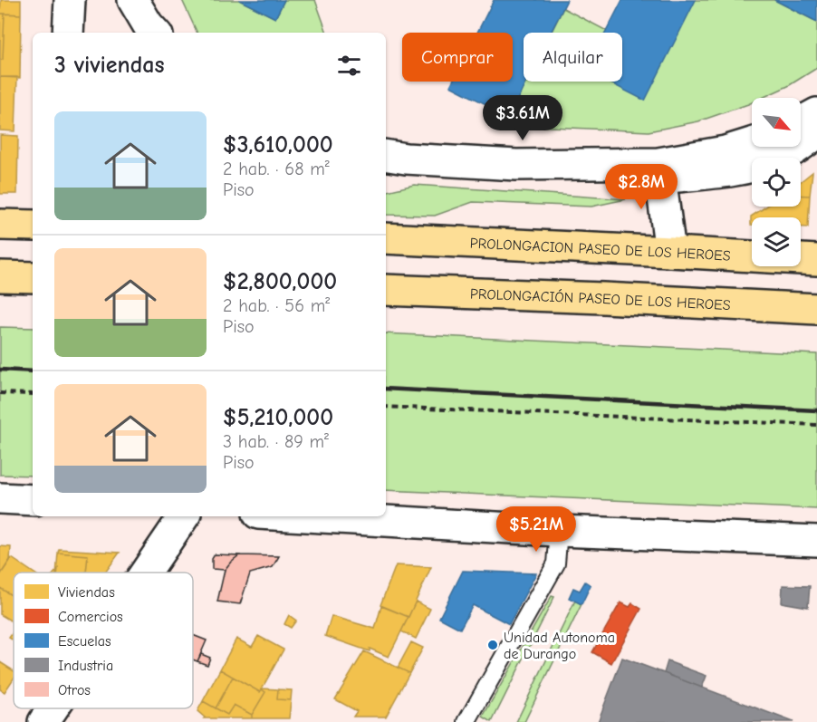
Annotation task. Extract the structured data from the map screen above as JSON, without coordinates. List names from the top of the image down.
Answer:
{
  "streets": {
    "main road": ["PROLONGACION PASEO DE LOS HEROES", "PROLONGACIÓN PASEO DE LOS HEROES"]
  },
  "places": ["Unidad Autonoma de Durango"],
  "legend": [
    "Viviendas",
    "Comercios",
    "Escuelas",
    "Industria",
    "Otros"
  ],
  "north": "bottom right",
  "page": {
    "chip": ["Comprar", "Alquilar"],
    "heading": "3 viviendas",
    "price": ["$3.61M", "$2.8M", "$5.21M"],
    "list": [
      {
        "name": "$3,610,000",
        "note": "2 hab. · 68 m² · Piso"
      },
      {
        "name": "$2,800,000",
        "note": "2 hab. · 56 m² · Piso"
      },
      {
        "name": "$5,210,000",
        "note": "3 hab. · 89 m² · Piso"
      }
    ]
  }
}
